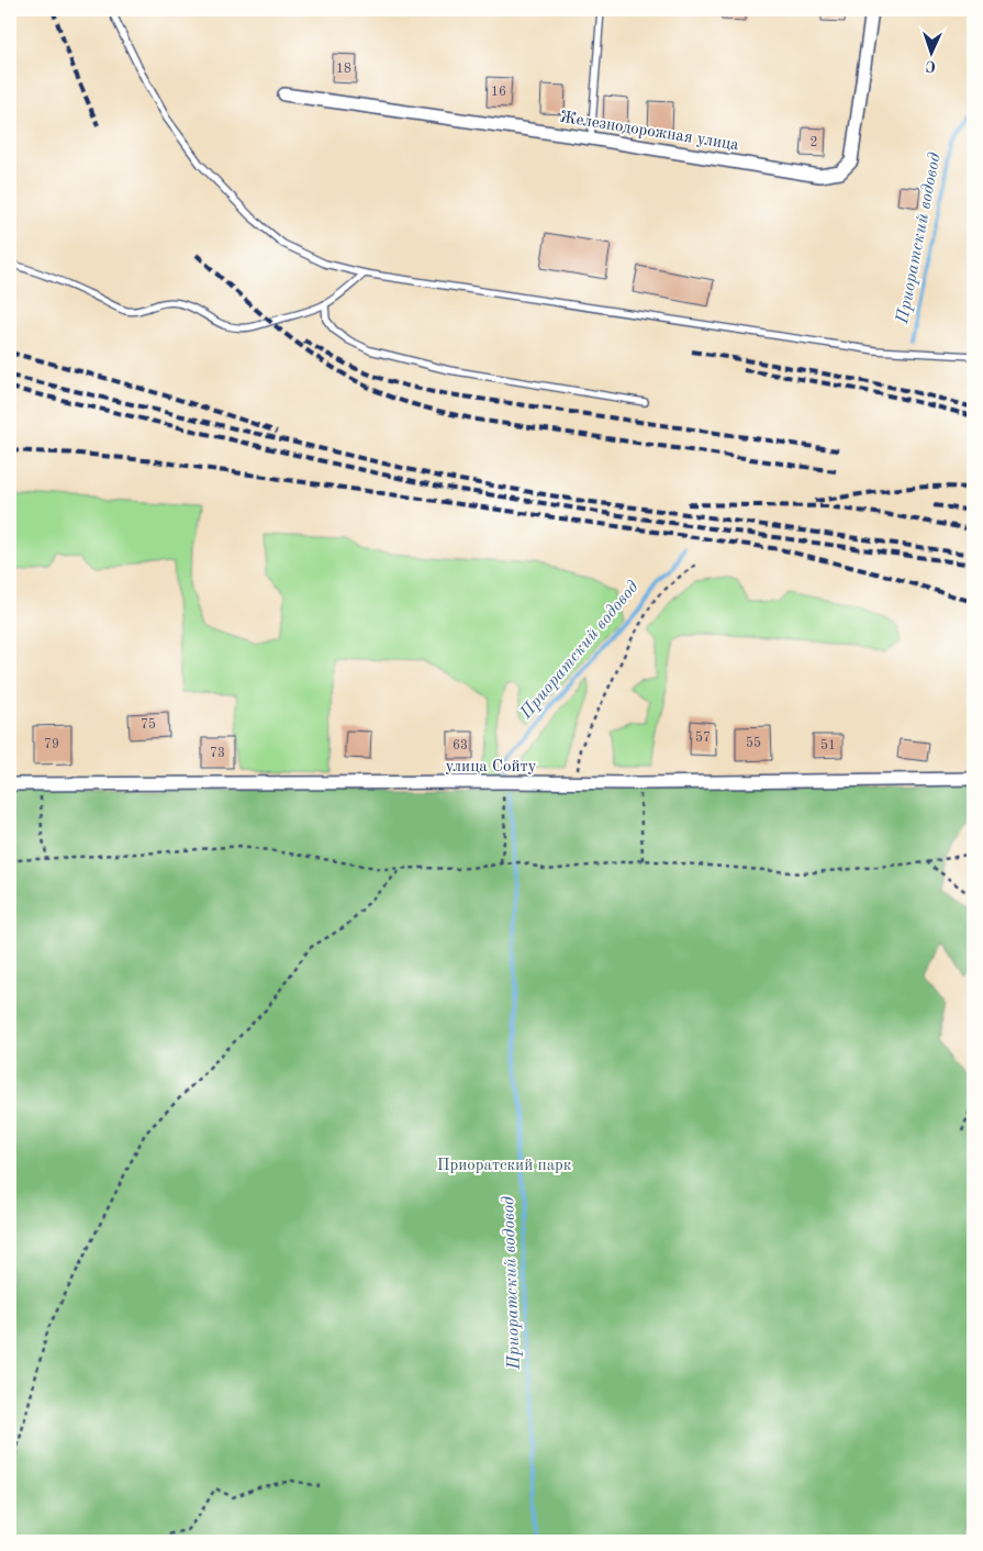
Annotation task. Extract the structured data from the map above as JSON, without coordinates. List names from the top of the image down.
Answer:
{
  "streets": {
    "street": ["Железнодорожная улица", "улица Сойту"]
  },
  "water": ["Приоратский водовод"],
  "parks": ["Приоратский парк"],
  "house_numbers": [
    "18",
    "16",
    "2",
    "75",
    "57",
    "55",
    "79",
    "63",
    "51",
    "73"
  ],
  "north": "bottom"
}
